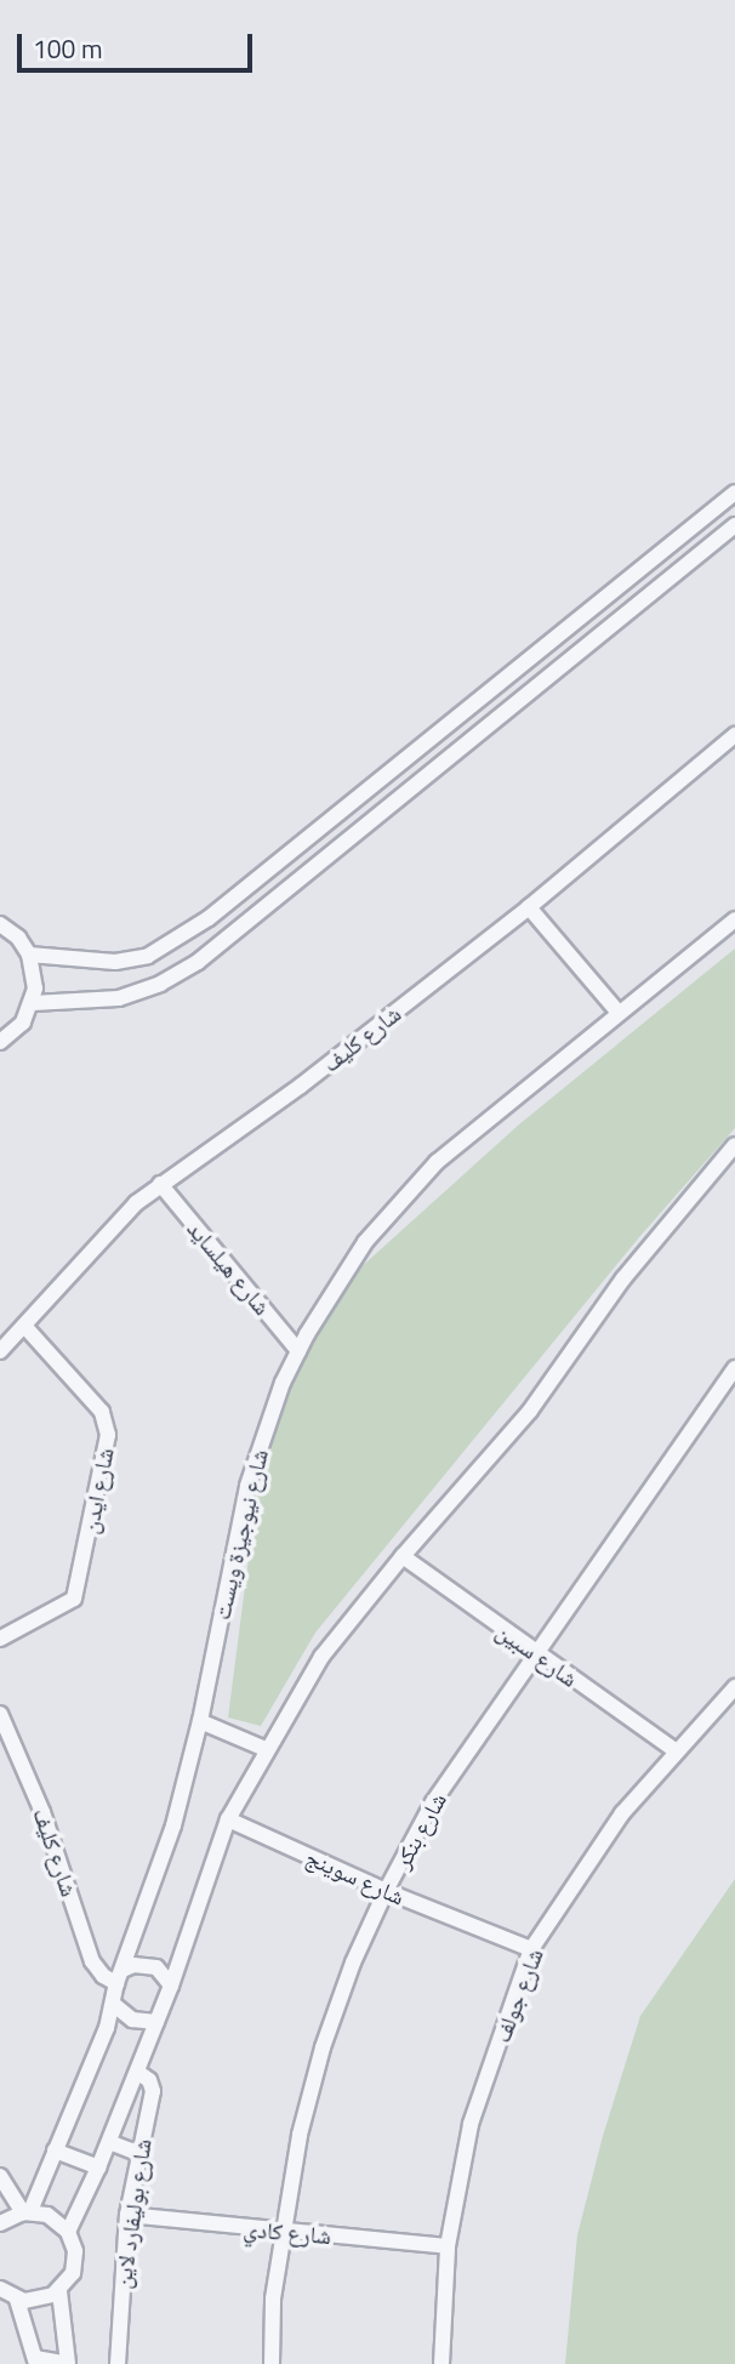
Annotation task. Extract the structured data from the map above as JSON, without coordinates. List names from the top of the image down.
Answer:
{
  "streets": {
    "street": [
      "شارع كليف",
      "شارع هيلسايد",
      "شارع ايدن",
      "شارع نيوجيزة ويست",
      "شارع سبين",
      "شارع بنكر",
      "شارع سوينج",
      "شارع جولف",
      "شارع بوليفارد لاين",
      "شارع كادي"
    ]
  },
  "crossings": [
    ["شارع كليف", "شارع هيلسايد"],
    ["شارع كليف", "شارع ايدن"],
    ["شارع كليف", "شارع نيوجيزة ويست"],
    ["شارع هيلسايد", "شارع نيوجيزة ويست"],
    ["شارع سبين", "شارع بنكر"],
    ["شارع سبين", "شارع جولف"],
    ["شارع بنكر", "شارع سوينج"],
    ["شارع بنكر", "شارع كادي"],
    ["شارع سوينج", "شارع جولف"],
    ["شارع جولف", "شارع كادي"],
    ["شارع بوليفارد لاين", "شارع كادي"]
  ],
  "scale_bar": "100 m"
}
